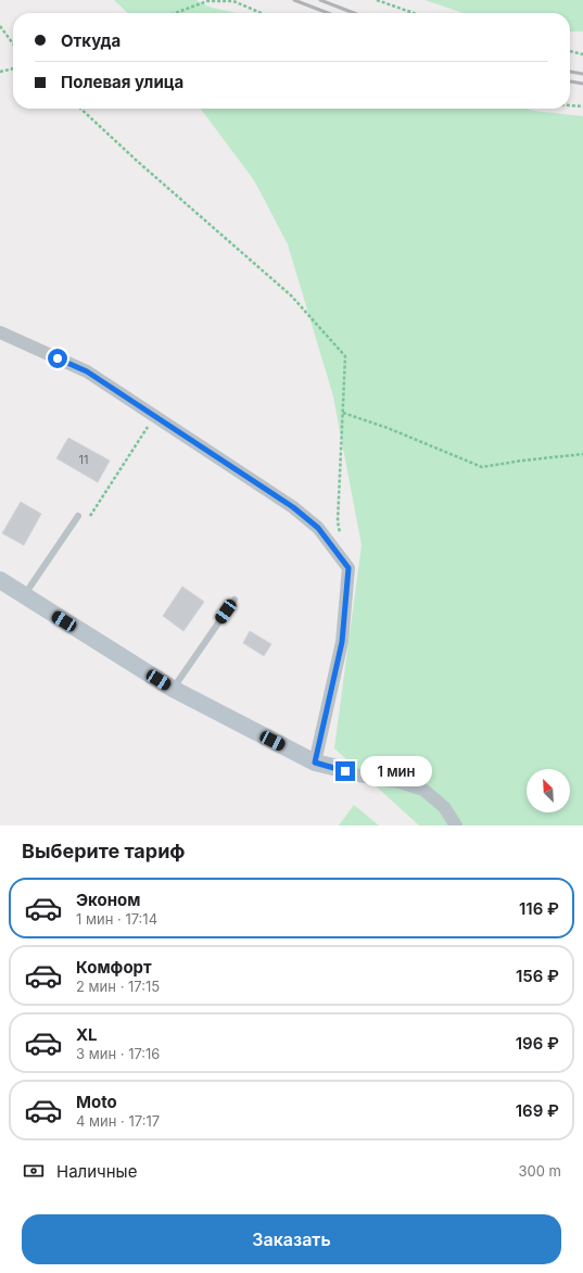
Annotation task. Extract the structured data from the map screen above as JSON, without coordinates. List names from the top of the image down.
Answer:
{
  "house_numbers": ["11"],
  "north": "top left",
  "page": {
    "banner": ["Откуда", "Полевая улица"],
    "bubble": "1 мин",
    "heading": "Выберите тариф",
    "list": [
      {
        "name": "Эконом",
        "note": "1 мин · 17:14",
        "value": "116 ₽"
      },
      {
        "name": "Комфорт",
        "note": "2 мин · 17:15",
        "value": "156 ₽"
      },
      {
        "name": "XL",
        "note": "3 мин · 17:16",
        "value": "196 ₽"
      },
      {
        "name": "Moto",
        "note": "4 мин · 17:17",
        "value": "169 ₽"
      }
    ],
    "pay": ["Наличные", "300 m"],
    "buttons": "Заказать"
  }
}
